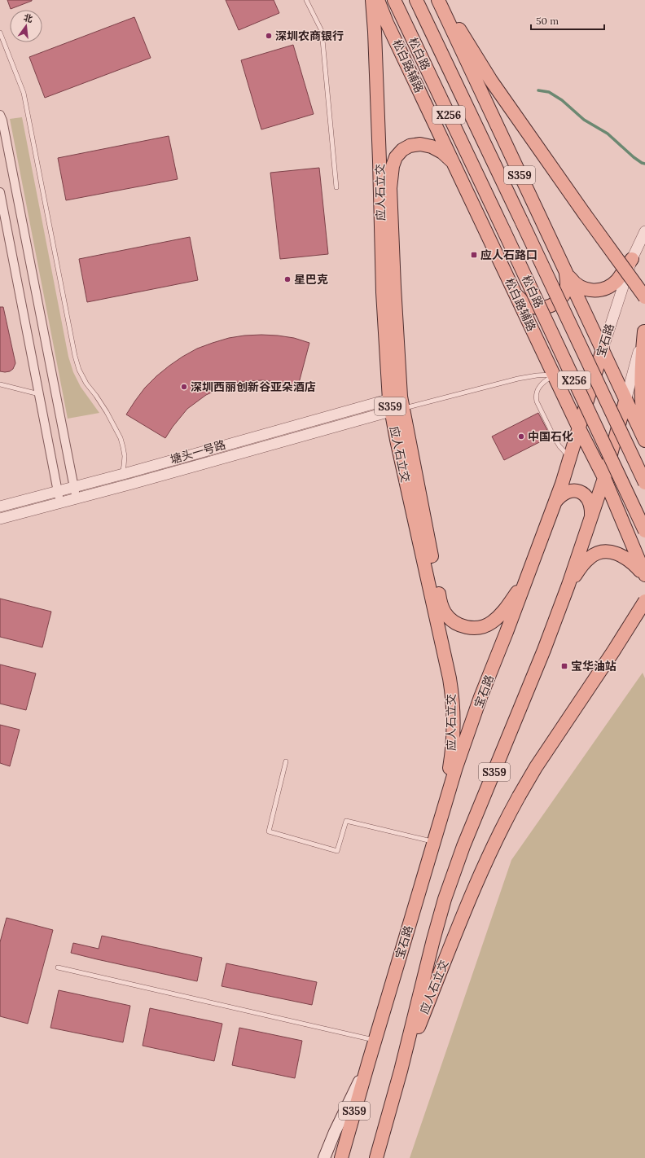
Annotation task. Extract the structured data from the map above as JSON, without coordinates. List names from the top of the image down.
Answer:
{
  "streets": {
    "main road": [
      "松白路",
      "松白路辅路",
      "X256",
      "S359",
      "应人石立交",
      "宝石路"
    ],
    "street": ["塘头一号路"]
  },
  "crossings": [
    ["松白路辅路", "S359"],
    ["松白路辅路", "宝石路"],
    ["S359", "应人石立交"],
    ["S359", "宝石路"],
    ["应人石立交", "宝石路"],
    ["应人石立交", "塘头一号路"]
  ],
  "places": {
    "other": [
      "深圳农商银行",
      "星巴克",
      "深圳西丽创新谷亚朵酒店",
      "中国石化"
    ],
    "transit": ["应人石路口", "宝华油站"]
  },
  "scale_bar": "50 m",
  "north": "top"
}
